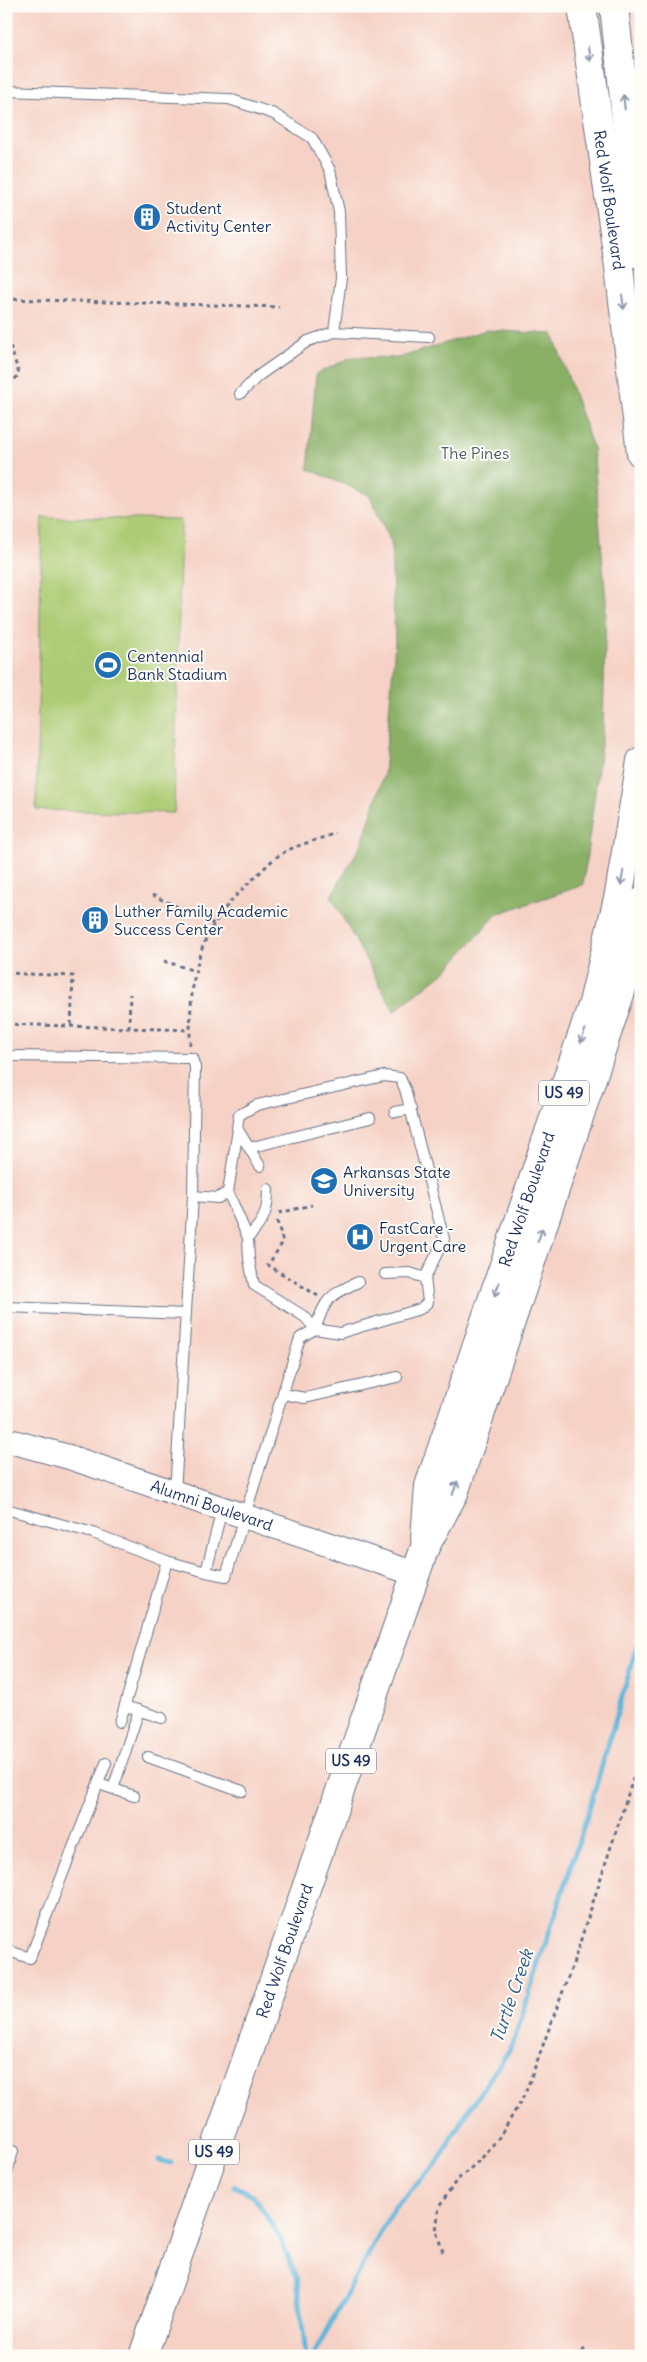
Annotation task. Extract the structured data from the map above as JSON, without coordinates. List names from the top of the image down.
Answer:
{
  "streets": {
    "highway": ["Red Wolf Boulevard", "US 49"],
    "street": ["Alumni Boulevard"]
  },
  "crossings": [
    ["Red Wolf Boulevard", "Alumni Boulevard"]
  ],
  "water": ["Turtle Creek"],
  "parks": ["The Pines"],
  "places": {
    "building": ["Student Activity Center", "Luther Family Academic Success Center"],
    "sports": ["Centennial Bank Stadium"],
    "school or university": ["Arkansas State University"],
    "hospital": ["FastCare - Urgent Care"]
  }
}
